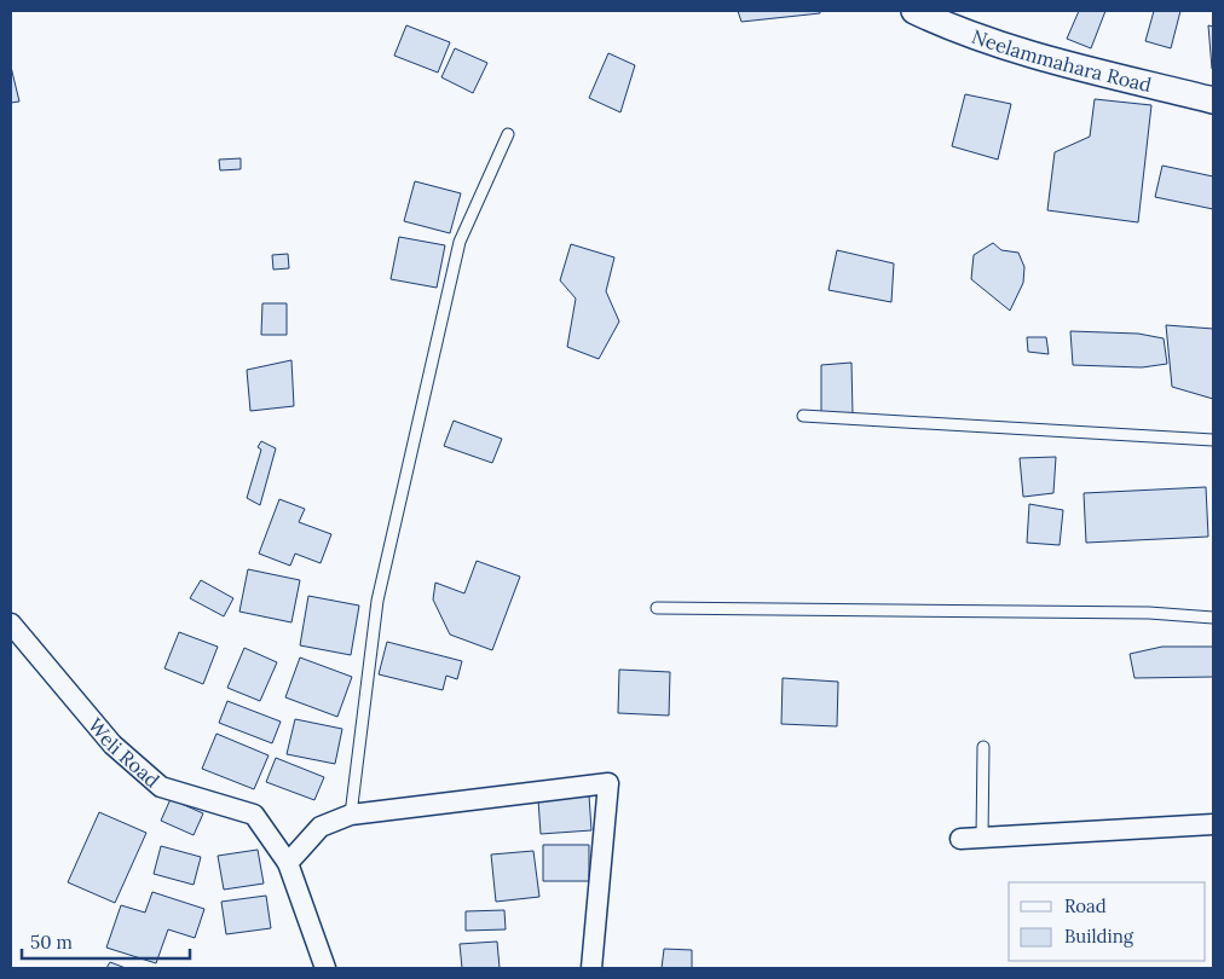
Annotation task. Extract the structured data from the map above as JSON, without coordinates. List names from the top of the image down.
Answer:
{
  "streets": {
    "street": ["Neelammahara Road", "Weli Road"]
  },
  "legend": ["Road", "Building"],
  "scale_bar": "50 m"
}
